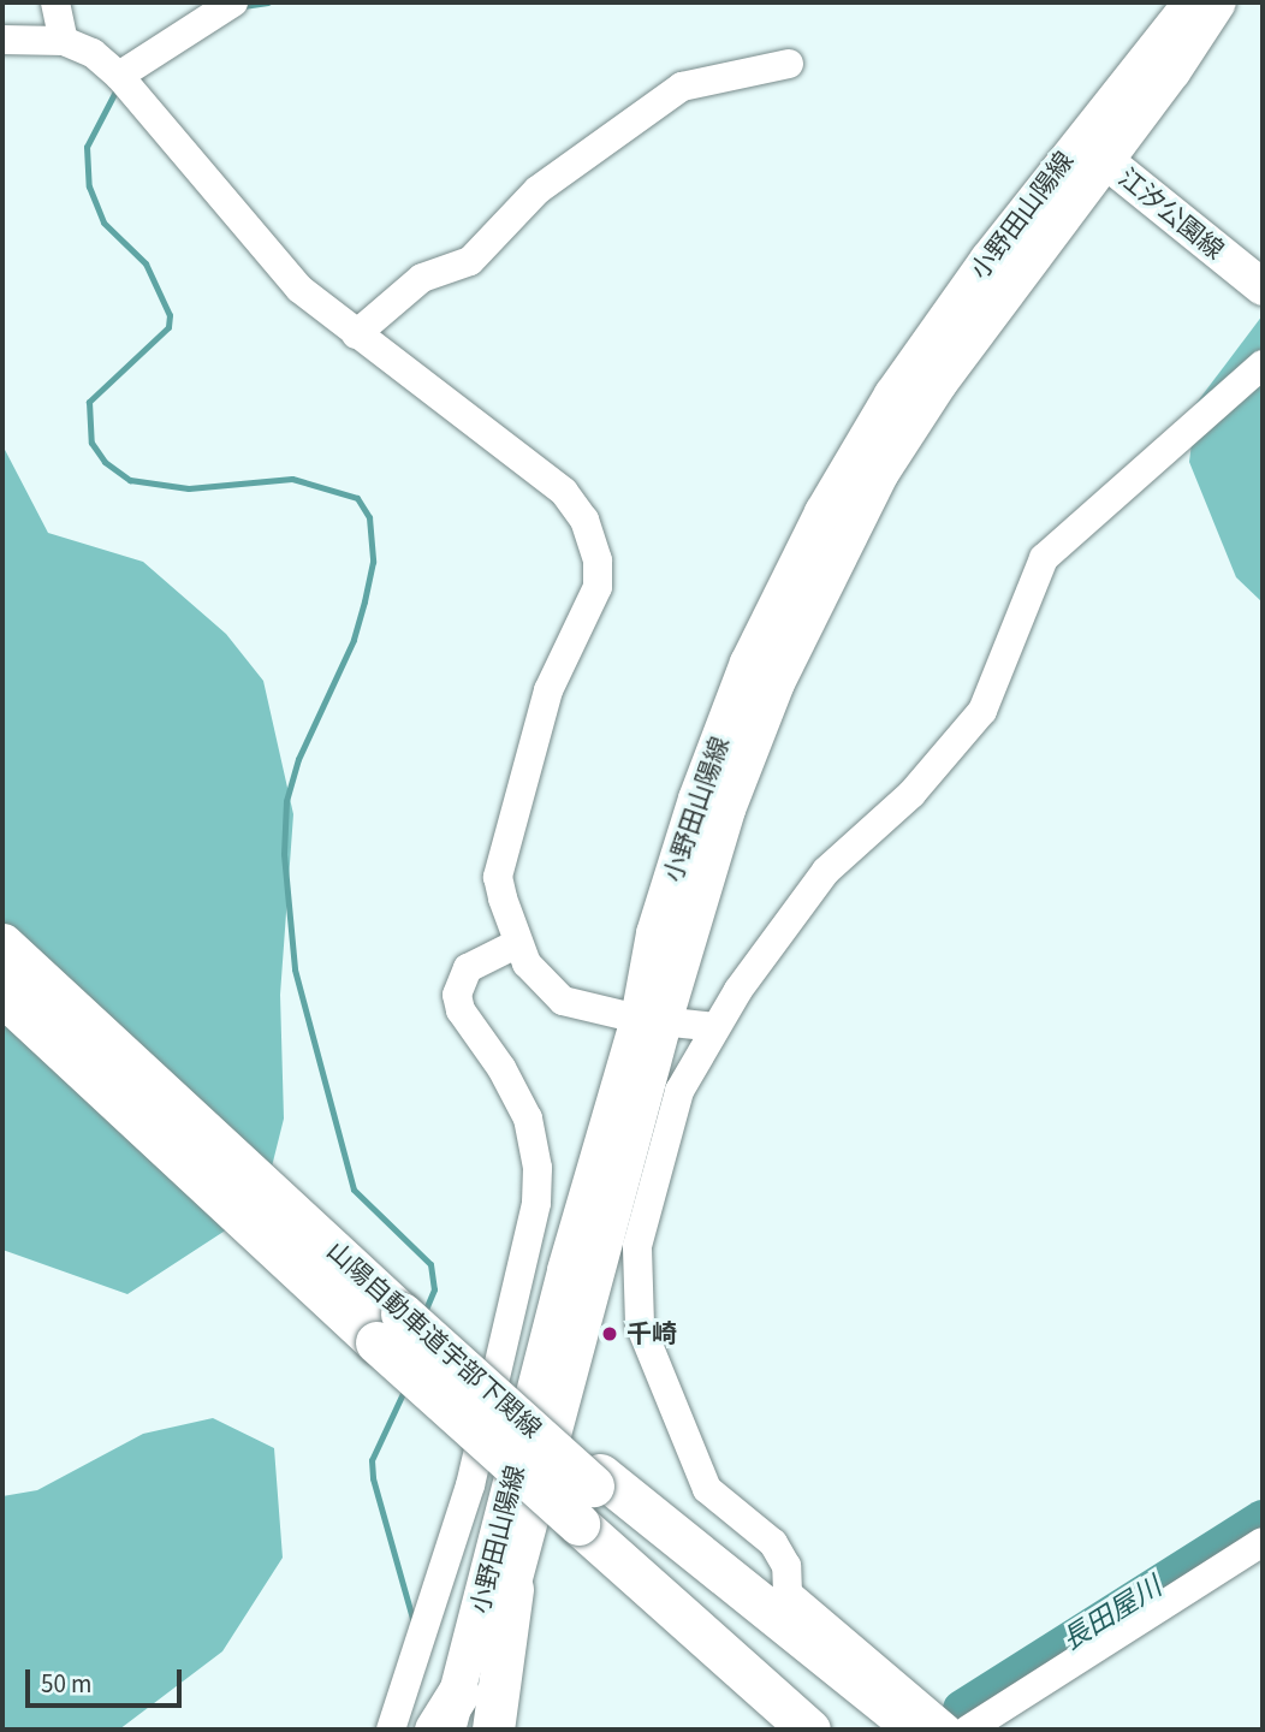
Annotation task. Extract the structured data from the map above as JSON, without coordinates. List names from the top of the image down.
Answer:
{
  "streets": {
    "highway": ["山陽自動車道宇部下関線"],
    "main road": ["江汐公園線", "小野田山陽線"]
  },
  "crossings": [
    ["江汐公園線", "小野田山陽線"]
  ],
  "water": ["長田屋川"],
  "places": ["千崎"],
  "scale_bar": "50 m"
}
